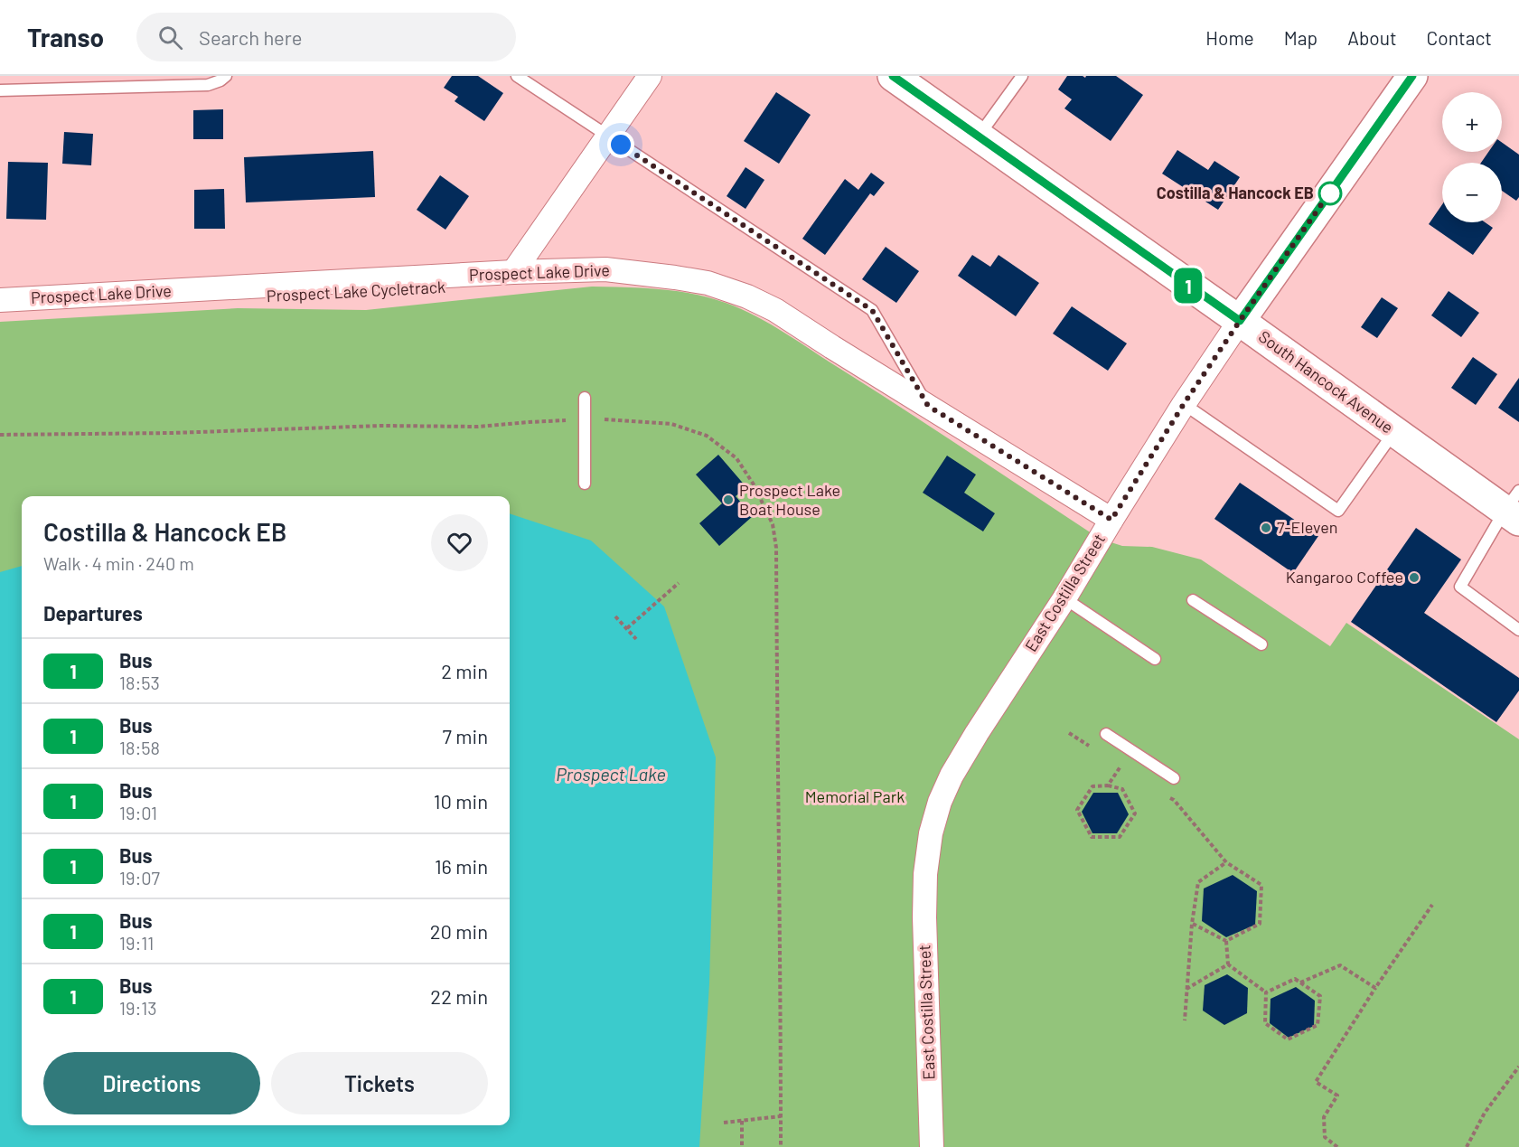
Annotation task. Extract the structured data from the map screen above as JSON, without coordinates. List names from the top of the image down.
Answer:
{
  "streets": {
    "main road": ["South Hancock Avenue", "East Costilla Street"],
    "street": ["Prospect Lake Drive"]
  },
  "crossings": [
    ["Prospect Lake Drive", "East Costilla Street"],
    ["South Hancock Avenue", "East Costilla Street"]
  ],
  "water": ["Prospect Lake"],
  "parks": ["Memorial Park"],
  "places": [
    "Costilla & Hancock EB",
    "Prospect Lake Boat House",
    "7-Eleven",
    "Kangaroo Coffee"
  ],
  "lines": ["bus line 1"],
  "page": {
    "header": "Transo",
    "search": "Search here",
    "nav": [
      "Home",
      "Map",
      "About",
      "Contact"
    ],
    "on_map": "1",
    "map_buttons": ["+", "−"],
    "heading": [
      ["Costilla & Hancock EB", "Walk · 4 min · 240 m"],
      "Departures"
    ],
    "list": [
      {
        "mark": "1",
        "name": "Bus",
        "note": "18:53",
        "value": "2 min"
      },
      {
        "mark": "1",
        "name": "Bus",
        "note": "18:58",
        "value": "7 min"
      },
      {
        "mark": "1",
        "name": "Bus",
        "note": "19:01",
        "value": "10 min"
      },
      {
        "mark": "1",
        "name": "Bus",
        "note": "19:07",
        "value": "16 min"
      },
      {
        "mark": "1",
        "name": "Bus",
        "note": "19:11",
        "value": "20 min"
      },
      {
        "mark": "1",
        "name": "Bus",
        "note": "19:13",
        "value": "22 min"
      }
    ],
    "buttons": ["Directions", "Tickets"]
  }
}
